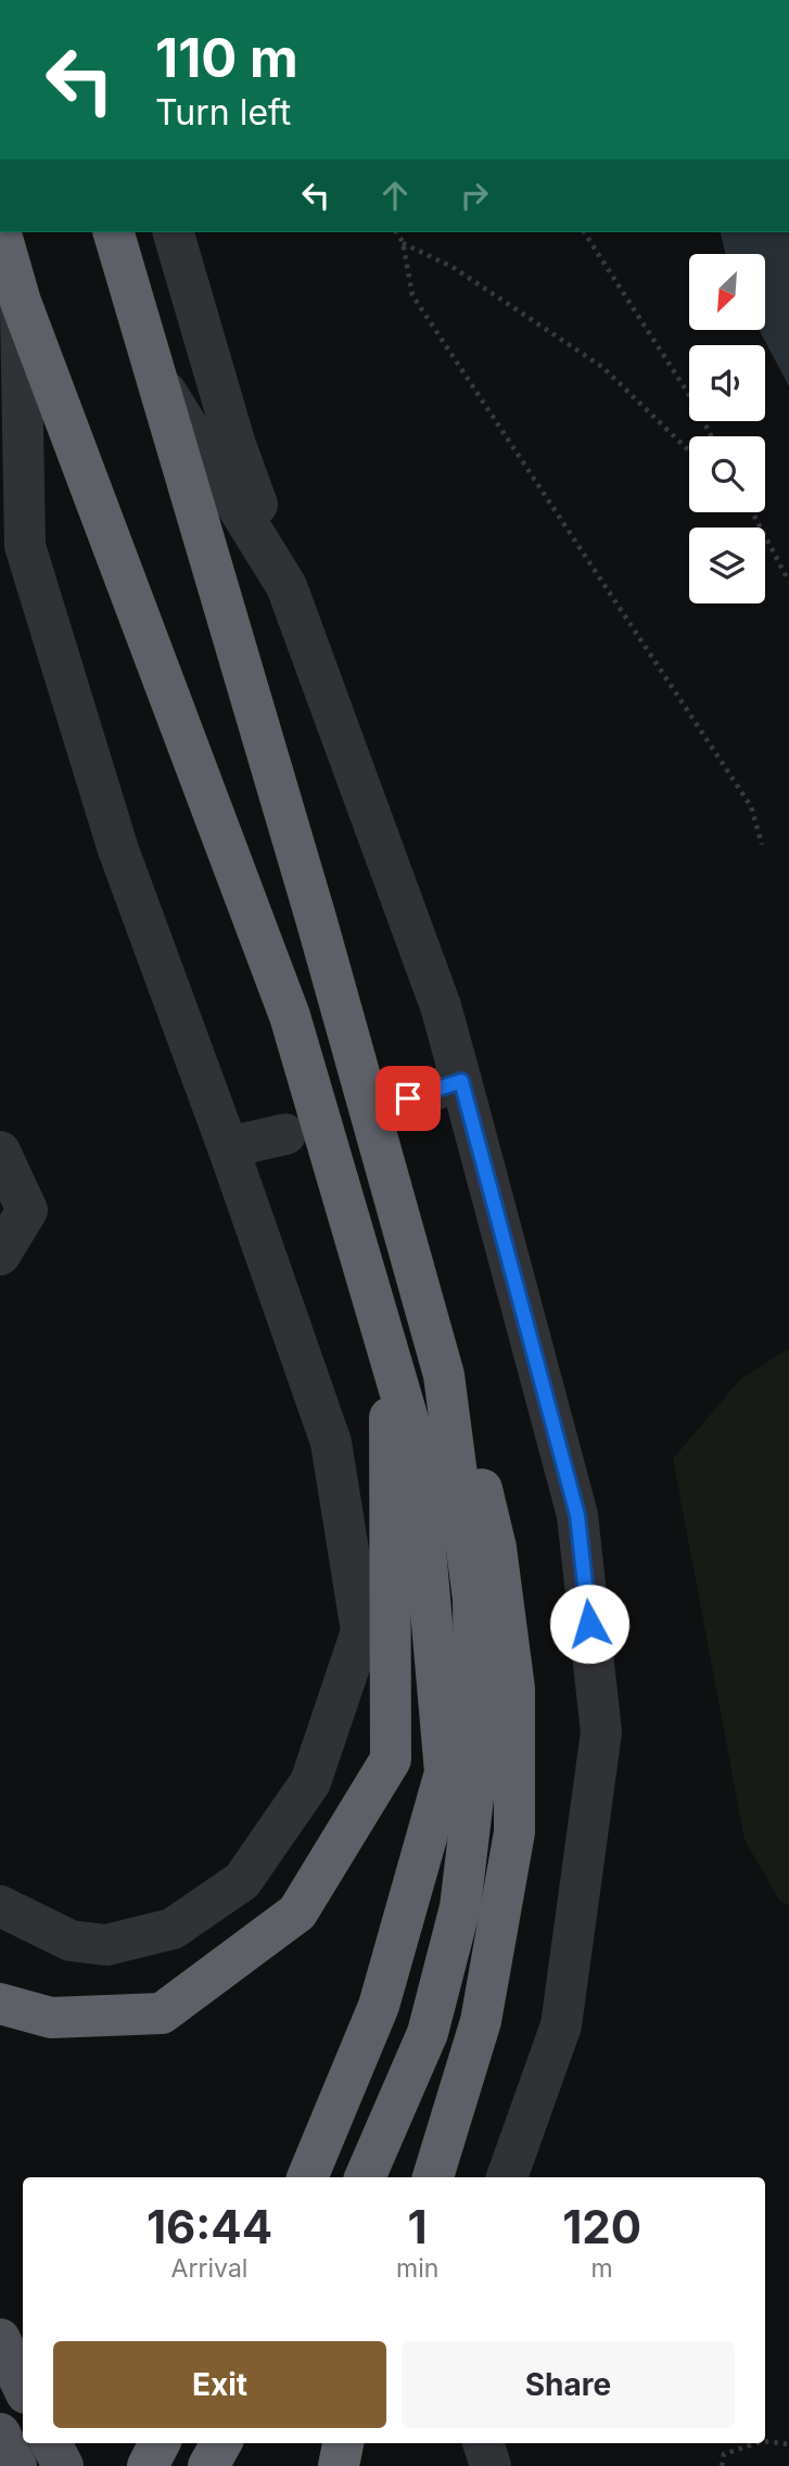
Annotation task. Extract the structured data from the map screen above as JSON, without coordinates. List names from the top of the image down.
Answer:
{
  "north": "bottom left",
  "page": {
    "turn": ["110 m", "Turn left"],
    "eta": [
      "16:44",
      "Arrival",
      "1",
      "min",
      "120",
      "m"
    ],
    "buttons": ["Exit", "Share"]
  }
}
